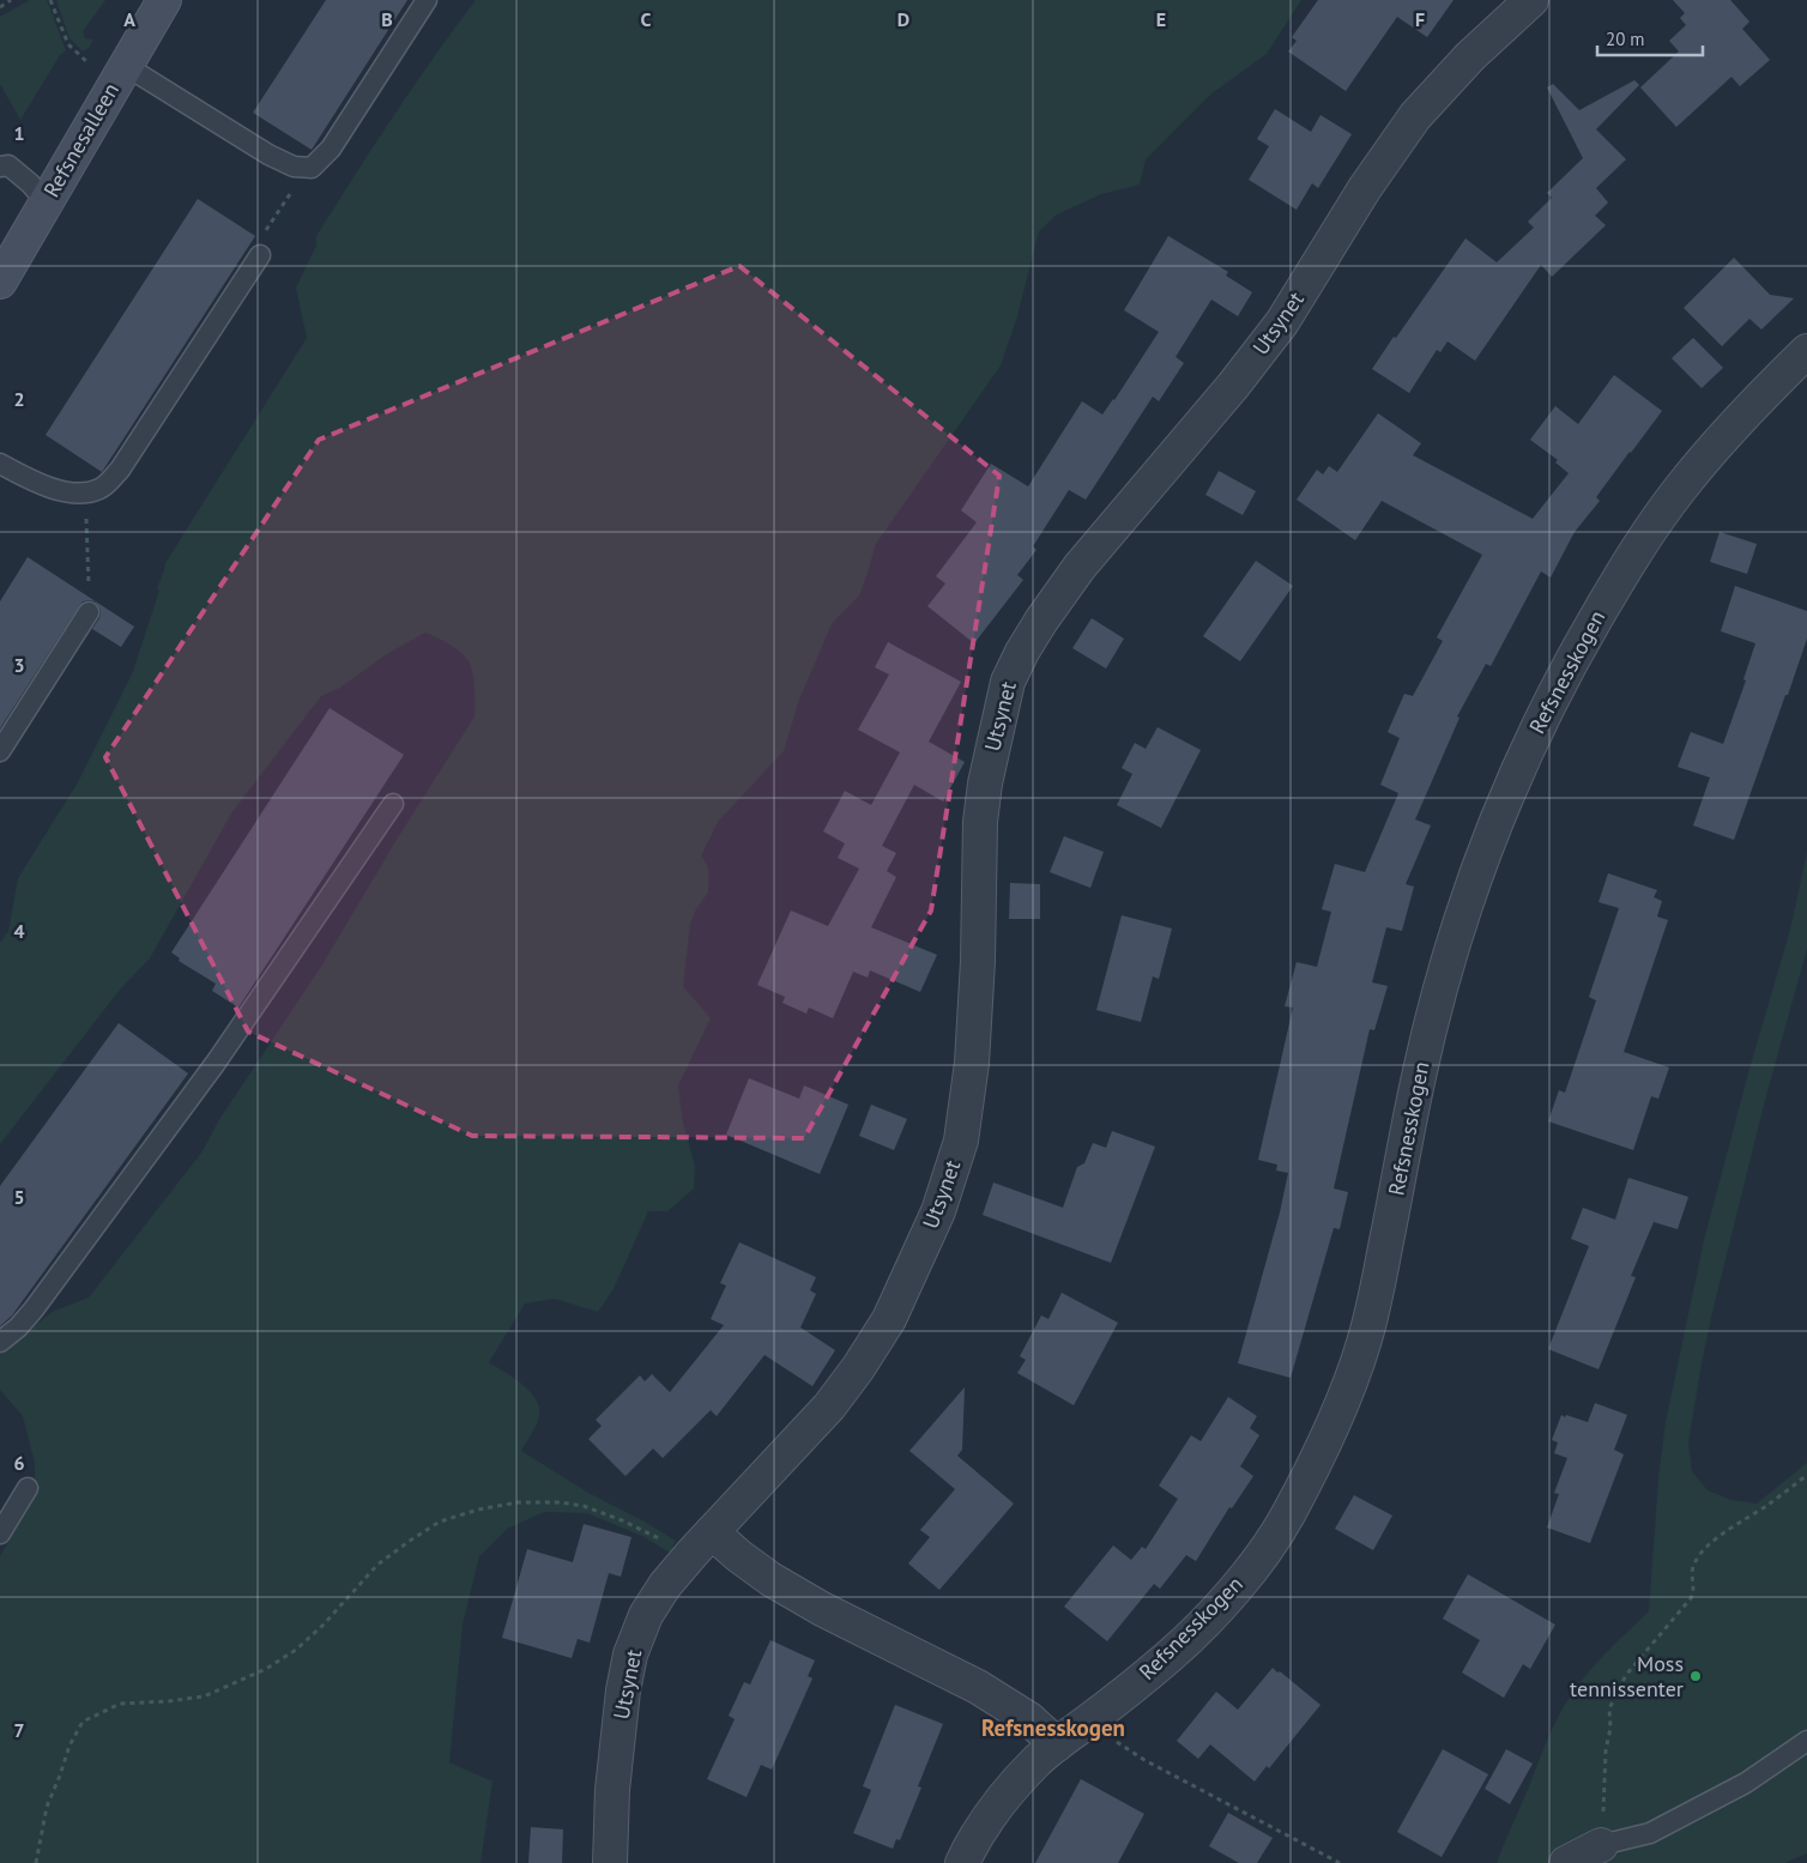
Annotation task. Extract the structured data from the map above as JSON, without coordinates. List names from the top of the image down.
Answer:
{
  "streets": {
    "street": ["Refsnesalleen", "Utsynet", "Refsnesskogen"]
  },
  "districts": ["Refsnesskogen"],
  "places": ["Moss tennissenter"],
  "scale_bar": "20 m",
  "grid": {
    "columns": [
      "A",
      "B",
      "C",
      "D",
      "E",
      "F"
    ],
    "rows": [
      "1",
      "2",
      "3",
      "4",
      "5",
      "6",
      "7"
    ]
  }
}
